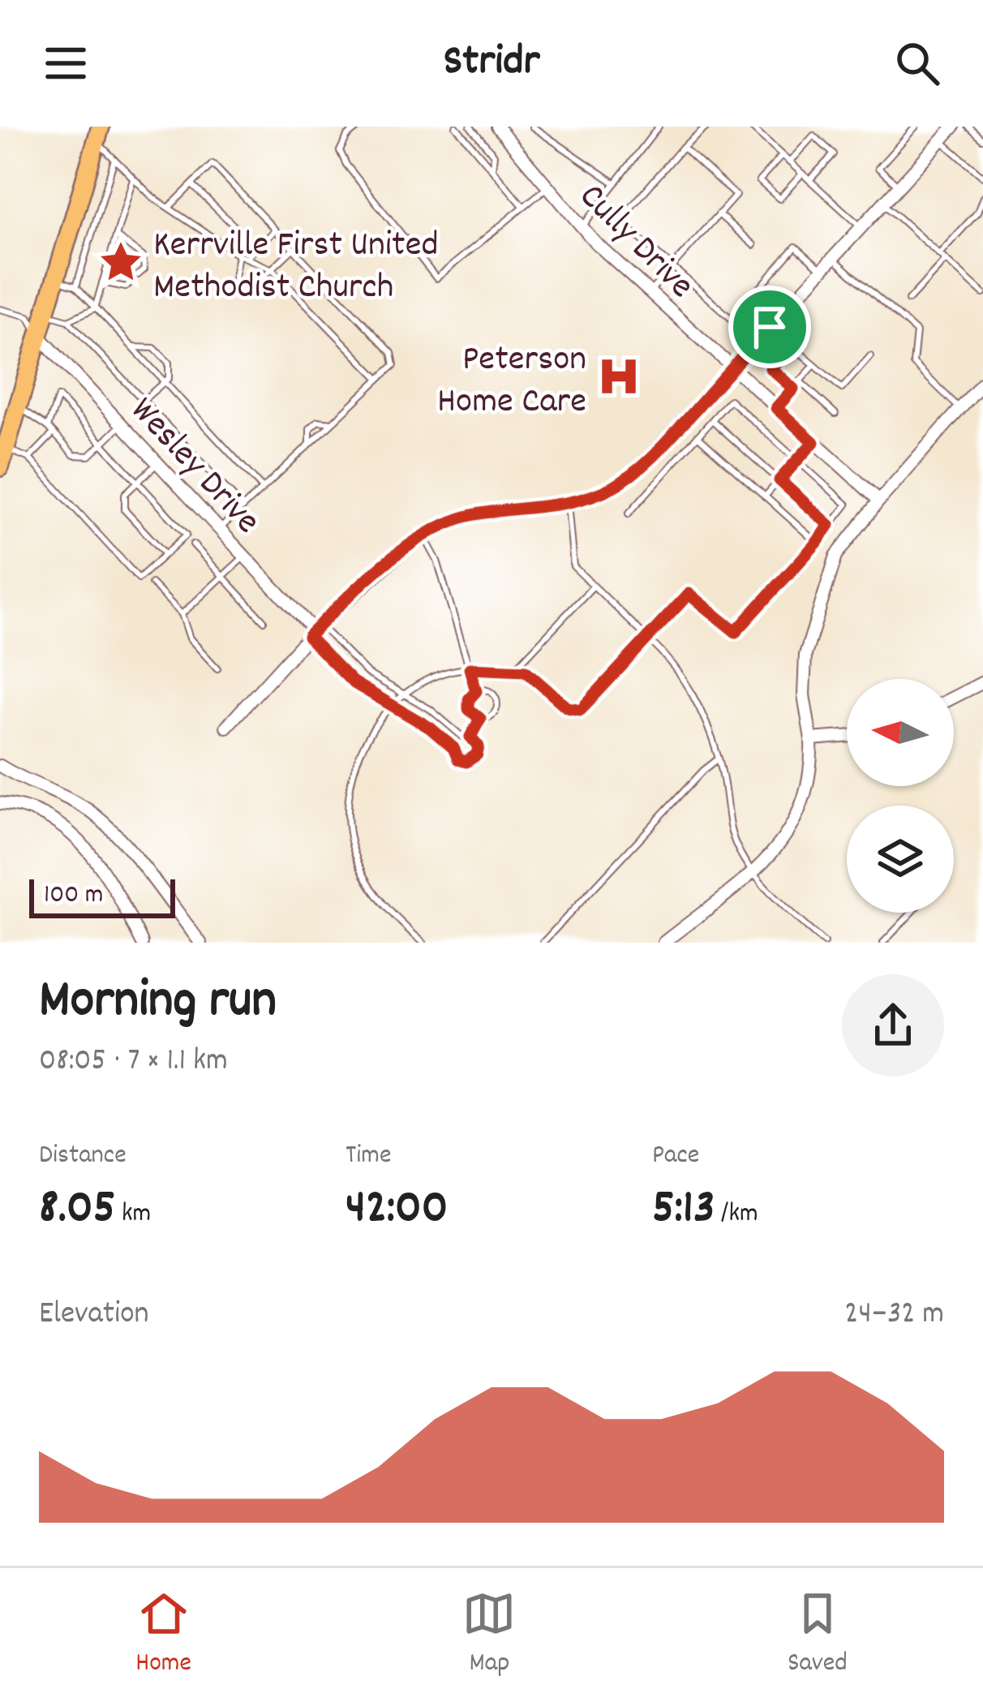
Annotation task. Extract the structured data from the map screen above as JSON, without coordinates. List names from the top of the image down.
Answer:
{
  "streets": {
    "street": ["Cully Drive", "Wesley Drive"]
  },
  "places": {
    "place": ["Kerrville First United Methodist Church"],
    "hospital": ["Peterson Home Care"]
  },
  "scale_bar": "100 m",
  "north": "left",
  "page": {
    "header": "Stridr",
    "scale": "100 m",
    "heading": ["Morning run", "08:05 · 7 × 1.1 km"],
    "stats": [
      ["Distance", "8.05 km"],
      ["Time", "42:00"],
      ["Pace", "5:13 /km"]
    ],
    "chart": ["Elevation", "24–32 m"],
    "tabs": ["Home", "Map", "Saved"]
  }
}
